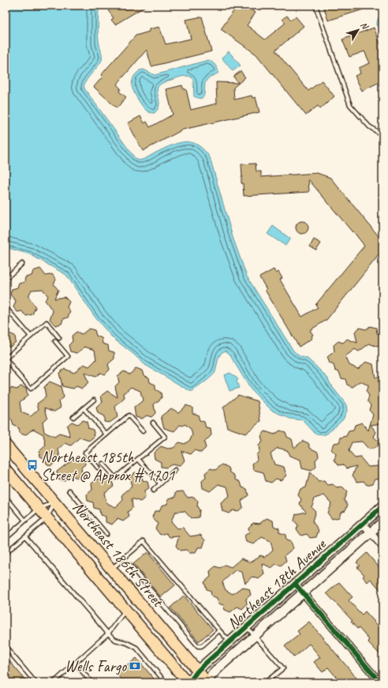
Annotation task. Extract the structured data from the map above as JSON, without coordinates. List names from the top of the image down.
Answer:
{
  "streets": {
    "main road": ["Northeast 186th Street"],
    "street": ["Northeast 18th Avenue"]
  },
  "crossings": [
    ["Northeast 186th Street", "Northeast 18th Avenue"]
  ],
  "places": {
    "bus stop": ["Northeast 185th Street @ Approx # 1701"],
    "bank": ["Wells Fargo"]
  },
  "north": "top right"
}
